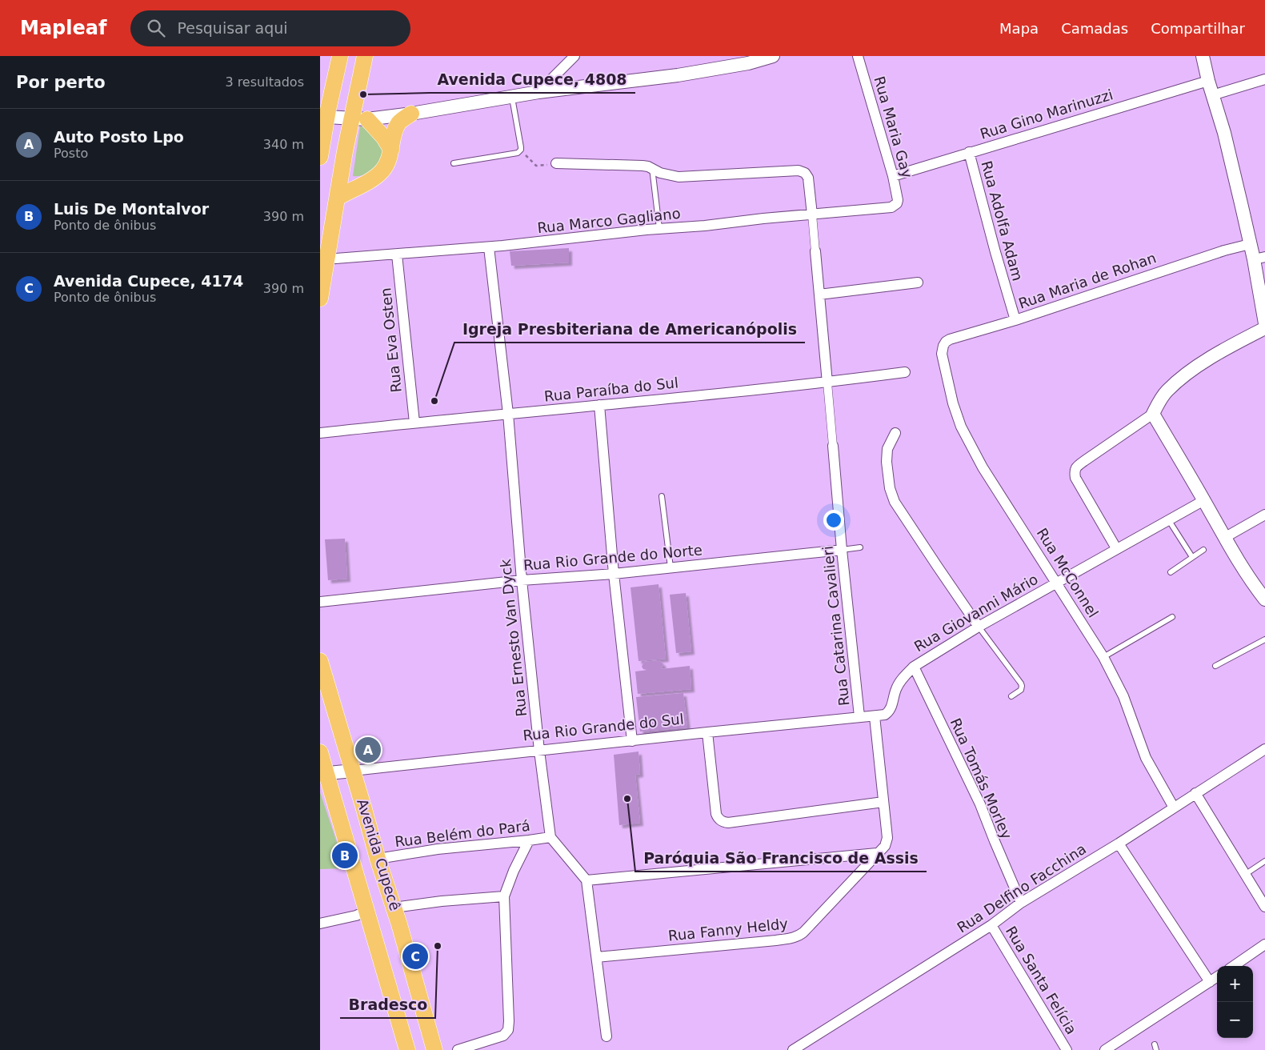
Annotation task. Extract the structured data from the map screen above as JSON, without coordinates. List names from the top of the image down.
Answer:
{
  "streets": {
    "main road": ["Avenida Cupecê"],
    "street": [
      "Rua Gino Marinuzzi",
      "Rua Maria Gay",
      "Rua Marco Gagliano",
      "Rua Adolfa Adam",
      "Rua Maria de Rohan",
      "Rua Eva Osten",
      "Rua Paraíba do Sul",
      "Rua Rio Grande do Norte",
      "Rua McConnel",
      "Rua Giovanni Mário",
      "Rua Catarina Cavalieri",
      "Rua Ernesto Van Dyck",
      "Rua Rio Grande do Sul",
      "Rua Tomás Morley",
      "Rua Belém do Pará",
      "Rua Delfino Facchina",
      "Rua Fanny Heldy",
      "Rua Santa Felícia"
    ]
  },
  "crossings": [
    ["Rua Gino Marinuzzi", "Rua Maria Gay"],
    ["Rua Gino Marinuzzi", "Rua Adolfa Adam"],
    ["Rua Maria Gay", "Rua Marco Gagliano"],
    ["Rua Marco Gagliano", "Rua Eva Osten"],
    ["Rua Marco Gagliano", "Rua Catarina Cavalieri"],
    ["Rua Marco Gagliano", "Rua Ernesto Van Dyck"],
    ["Rua Adolfa Adam", "Rua Maria de Rohan"],
    ["Rua Maria de Rohan", "Rua McConnel"],
    ["Rua Eva Osten", "Rua Paraíba do Sul"],
    ["Rua Paraíba do Sul", "Rua Catarina Cavalieri"],
    ["Rua Paraíba do Sul", "Rua Ernesto Van Dyck"],
    ["Rua Rio Grande do Norte", "Rua Catarina Cavalieri"],
    ["Rua Rio Grande do Norte", "Rua Ernesto Van Dyck"],
    ["Rua McConnel", "Rua Giovanni Mário"],
    ["Rua McConnel", "Rua Delfino Facchina"],
    ["Rua Giovanni Mário", "Rua Rio Grande do Sul"],
    ["Rua Giovanni Mário", "Rua Tomás Morley"],
    ["Rua Catarina Cavalieri", "Rua Rio Grande do Sul"],
    ["Rua Ernesto Van Dyck", "Rua Rio Grande do Sul"],
    ["Rua Ernesto Van Dyck", "Rua Belém do Pará"],
    ["Rua Rio Grande do Sul", "Avenida Cupecê"],
    ["Rua Rio Grande do Sul", "Rua Fanny Heldy"],
    ["Rua Tomás Morley", "Rua Delfino Facchina"],
    ["Rua Belém do Pará", "Avenida Cupecê"],
    ["Rua Delfino Facchina", "Rua Santa Felícia"]
  ],
  "places": [
    "Avenida Cupece, 4808",
    "Igreja Presbiteriana de Americanópolis",
    "Paróquia São Francisco de Assis",
    "Bradesco"
  ],
  "page": {
    "header": "Mapleaf",
    "search": "Pesquisar aqui",
    "nav": ["Mapa", "Camadas", "Compartilhar"],
    "heading": ["Por perto", "3 resultados"],
    "list": [
      {
        "mark": "A",
        "name": "Auto Posto Lpo",
        "note": "Posto",
        "value": "340 m"
      },
      {
        "mark": "B",
        "name": "Luis De Montalvor",
        "note": "Ponto de ônibus",
        "value": "390 m"
      },
      {
        "mark": "C",
        "name": "Avenida Cupece, 4174",
        "note": "Ponto de ônibus",
        "value": "390 m"
      }
    ],
    "pins": ["A", "B", "C"],
    "map_buttons": ["+", "−"]
  }
}
